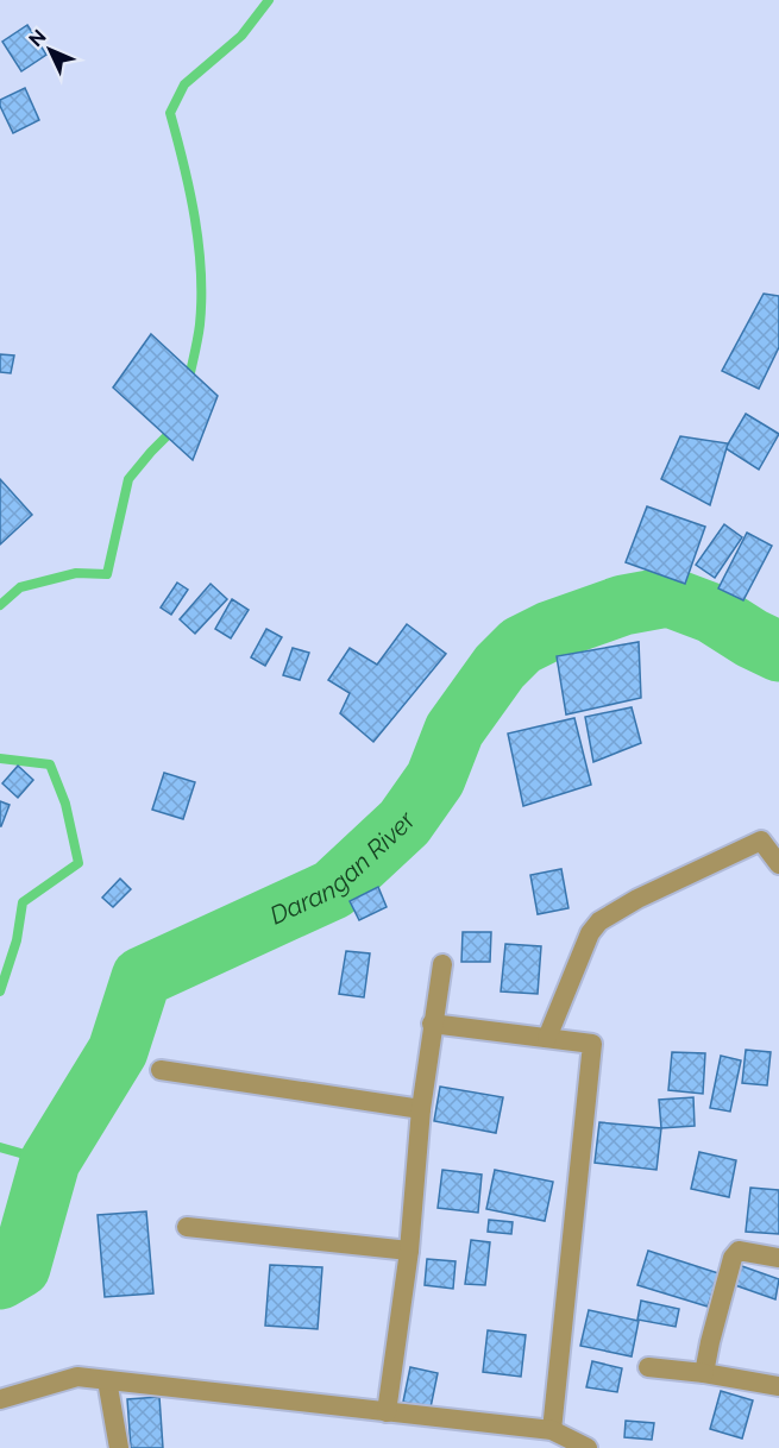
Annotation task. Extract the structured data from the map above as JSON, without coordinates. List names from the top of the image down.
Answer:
{
  "water": ["Darangan River"],
  "north": "top left"
}
